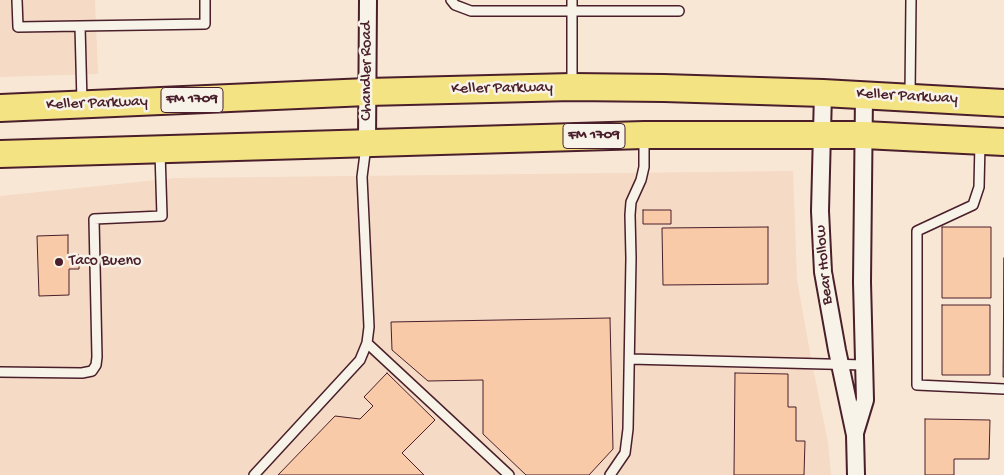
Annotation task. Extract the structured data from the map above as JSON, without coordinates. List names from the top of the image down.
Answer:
{
  "streets": {
    "main road": ["Keller Parkway", "FM 1709"],
    "street": ["Chandler Road", "Bear Hollow"]
  },
  "crossings": [
    ["Chandler Road", "Keller Parkway"],
    ["Chandler Road", "FM 1709"],
    ["Keller Parkway", "Bear Hollow"],
    ["FM 1709", "Bear Hollow"]
  ],
  "places": ["Taco Bueno"]
}
